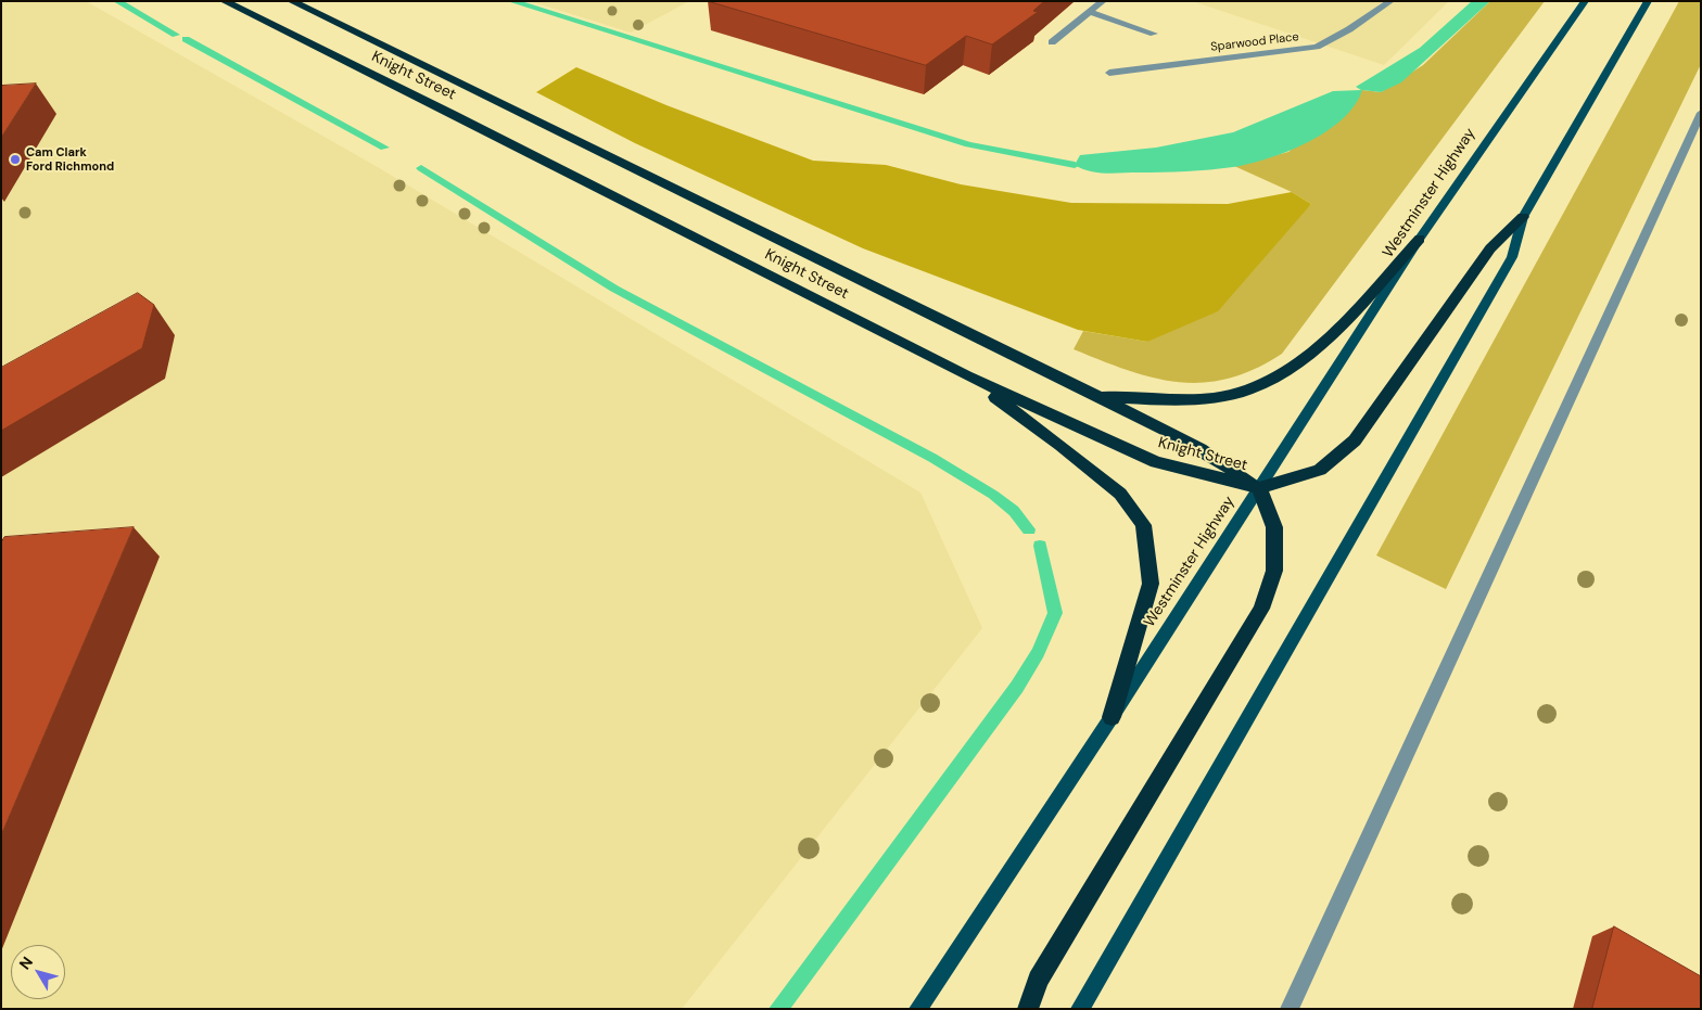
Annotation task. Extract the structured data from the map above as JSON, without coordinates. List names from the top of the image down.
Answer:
{
  "streets": {
    "highway": ["Knight Street"],
    "main road": ["Westminster Highway"],
    "street": ["Sparwood Place"]
  },
  "crossings": [
    ["Knight Street", "Westminster Highway"]
  ],
  "places": ["Cam Clark Ford Richmond"],
  "north": "top left"
}
